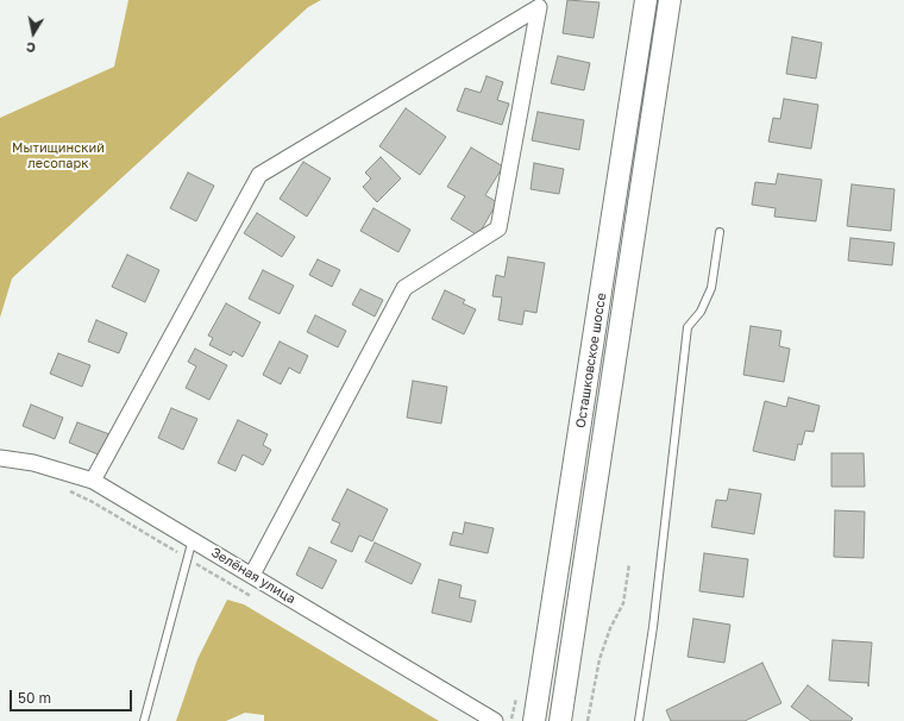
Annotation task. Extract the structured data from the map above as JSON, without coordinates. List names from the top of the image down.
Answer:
{
  "streets": {
    "main road": ["Осташковское шоссе"],
    "street": ["Зелёная улица"]
  },
  "parks": ["Мытищинский лесопарк"],
  "scale_bar": "50 m",
  "north": "bottom"
}
